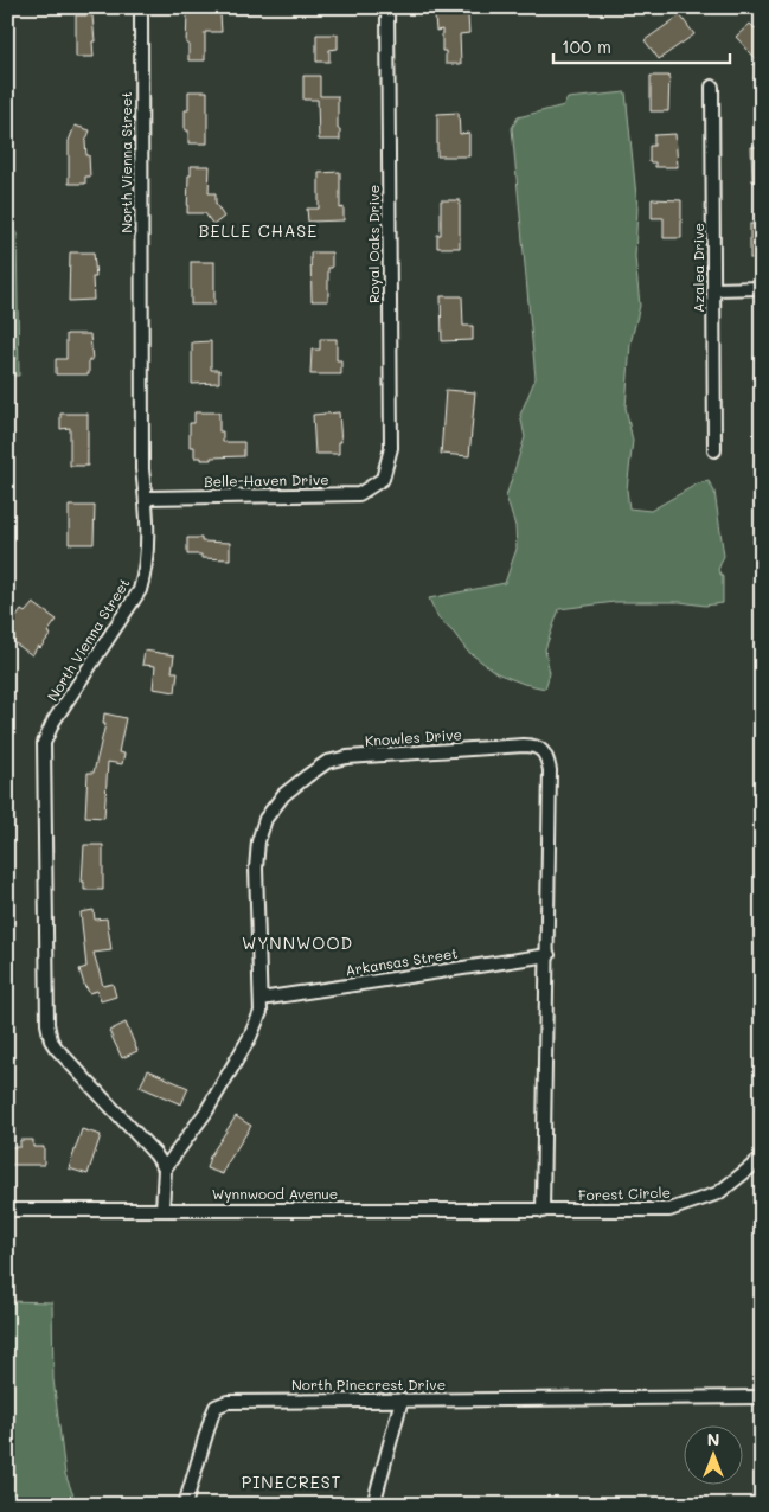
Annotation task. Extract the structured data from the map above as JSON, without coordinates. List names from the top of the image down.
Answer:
{
  "streets": {
    "street": [
      "North Vienna Street",
      "Royal Oaks Drive",
      "Azalea Drive",
      "Belle-Haven Drive",
      "Knowles Drive",
      "Arkansas Street",
      "Wynnwood Avenue",
      "Forest Circle",
      "North Pinecrest Drive"
    ]
  },
  "crossings": [
    ["North Vienna Street", "Belle-Haven Drive"],
    ["North Vienna Street", "Knowles Drive"],
    ["Royal Oaks Drive", "Belle-Haven Drive"],
    ["Knowles Drive", "Arkansas Street"],
    ["Knowles Drive", "Wynnwood Avenue"],
    ["Knowles Drive", "Forest Circle"],
    ["Wynnwood Avenue", "Forest Circle"]
  ],
  "districts": ["BELLE CHASE", "WYNNWOOD", "PINECREST"],
  "scale_bar": "100 m",
  "north": "top"
}
